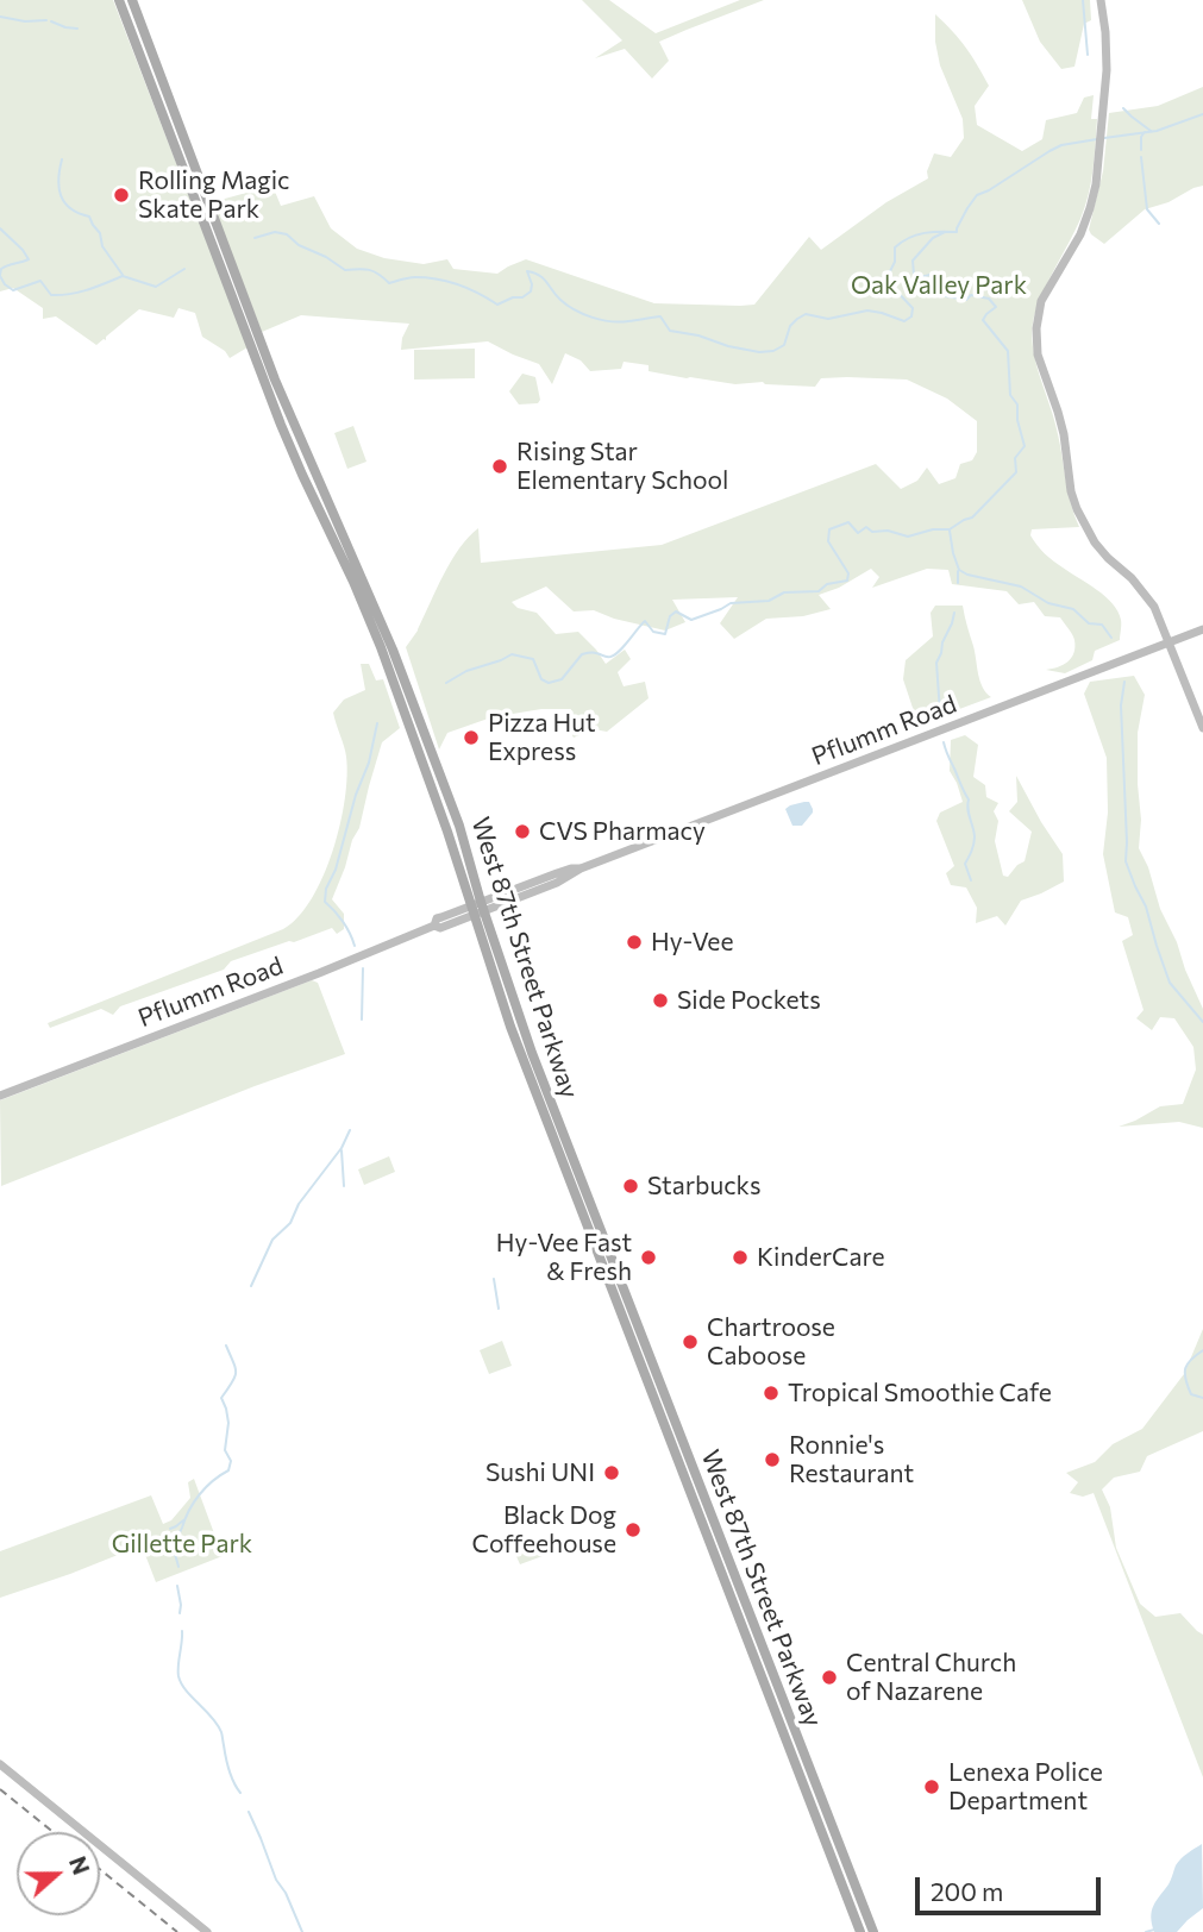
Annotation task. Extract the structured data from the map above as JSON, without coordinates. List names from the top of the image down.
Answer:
{
  "streets": {
    "main road": ["Pflumm Road", "West 87th Street Parkway"]
  },
  "crossings": [
    ["Pflumm Road", "West 87th Street Parkway"]
  ],
  "parks": ["Oak Valley Park", "Gillette Park"],
  "places": [
    "Rolling Magic Skate Park",
    "Rising Star Elementary School",
    "Pizza Hut Express",
    "CVS Pharmacy",
    "Hy-Vee",
    "Side Pockets",
    "Starbucks",
    "Hy-Vee Fast & Fresh",
    "KinderCare",
    "Chartroose Caboose",
    "Tropical Smoothie Cafe",
    "Ronnie's Restaurant",
    "Sushi UNI",
    "Black Dog Coffeehouse",
    "Central Church of Nazarene",
    "Lenexa Police Department"
  ],
  "scale_bar": "200 m",
  "north": "right"
}
